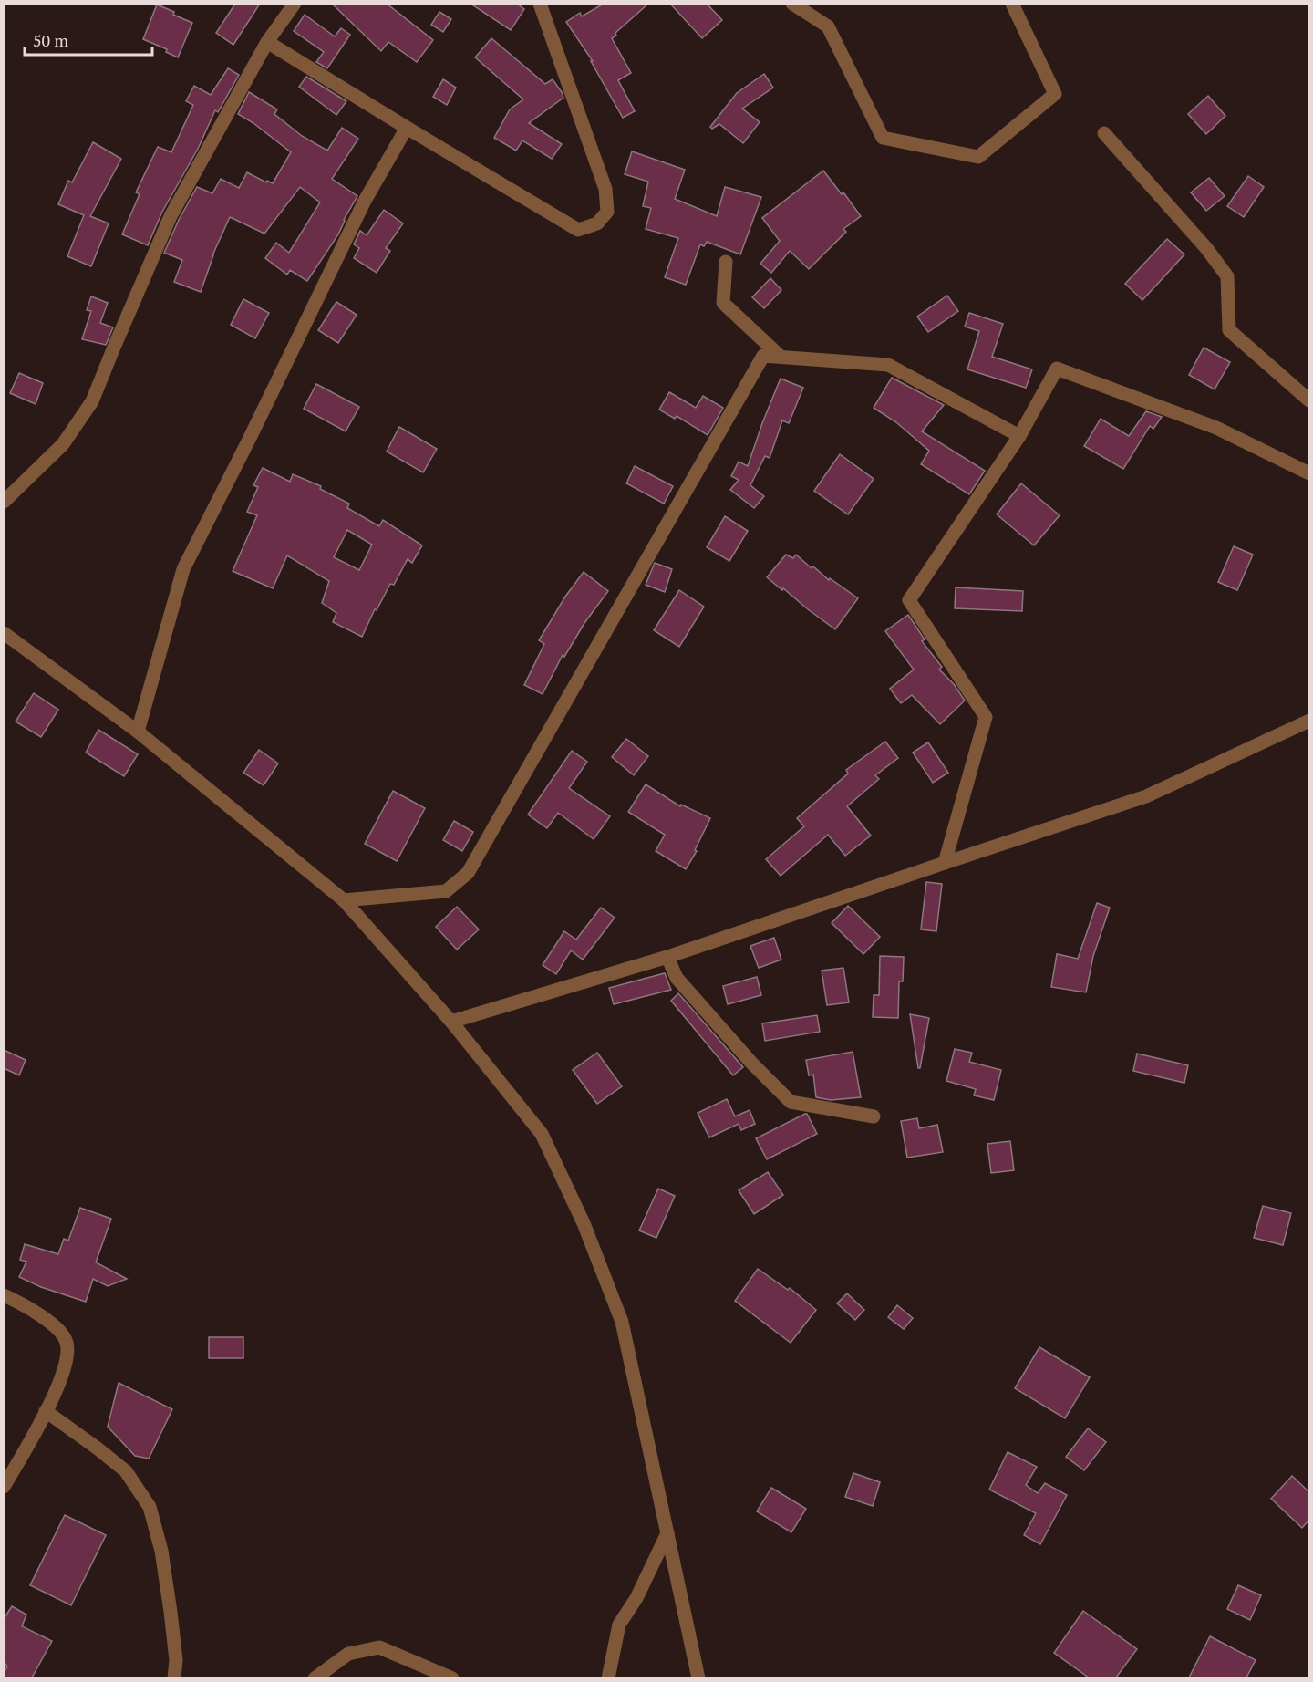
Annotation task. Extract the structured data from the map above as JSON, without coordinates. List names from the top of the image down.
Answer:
{
  "scale_bar": "50 m"
}
